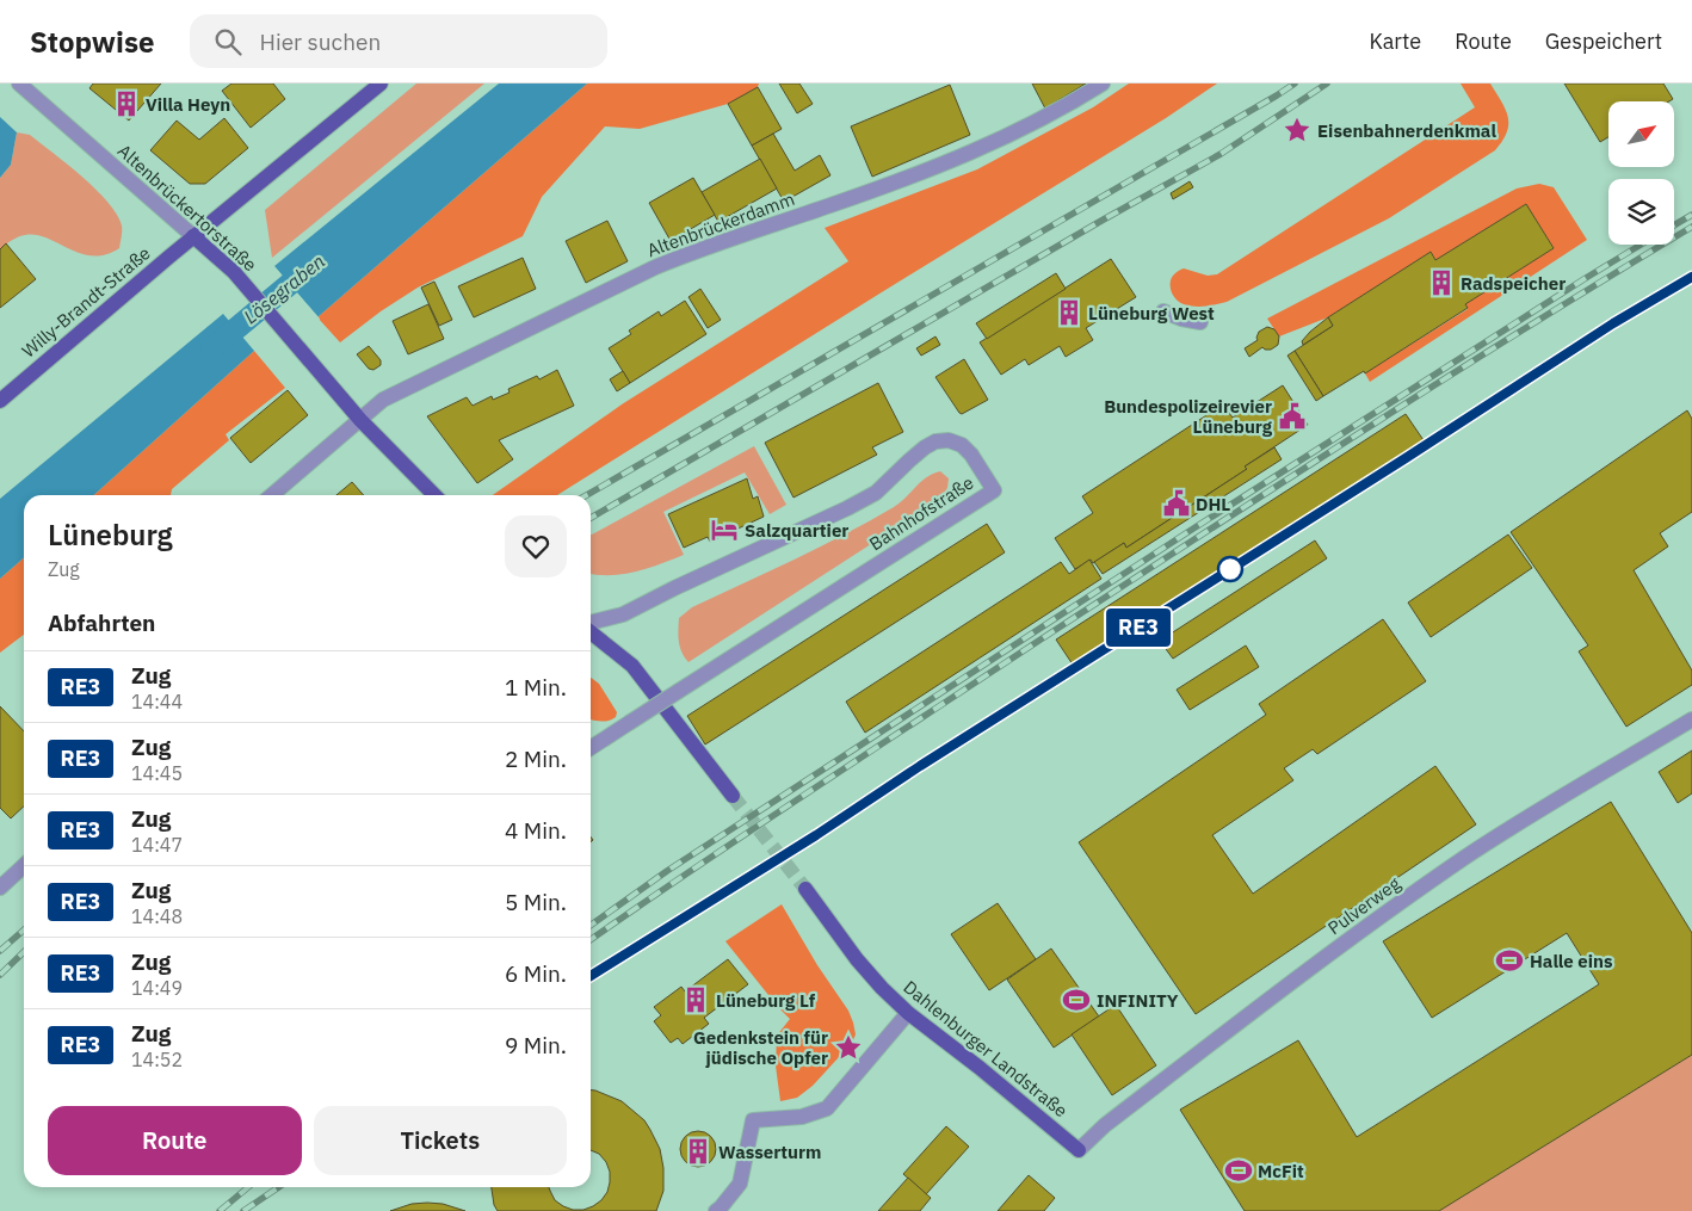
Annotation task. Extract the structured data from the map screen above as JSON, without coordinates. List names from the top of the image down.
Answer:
{
  "streets": {
    "main road": ["Altenbrückertorstraße", "Willy-Brandt-Straße", "Dahlenburger Landstraße"],
    "street": ["Altenbrückerdamm", "Bahnhofstraße", "Pulverweg"]
  },
  "crossings": [
    ["Altenbrückertorstraße", "Altenbrückerdamm"],
    ["Altenbrückertorstraße", "Willy-Brandt-Straße"],
    ["Pulverweg", "Dahlenburger Landstraße"]
  ],
  "water": ["Lösegraben"],
  "places": {
    "building": [
      "Villa Heyn",
      "Radspeicher",
      "Lüneburg West",
      "Lüneburg Lf",
      "Wasserturm"
    ],
    "place": ["Eisenbahnerdenkmal", "Gedenkstein für jüdische Opfer"],
    "public building": ["Bundespolizeirevier Lüneburg", "DHL"],
    "hotel": ["Salzquartier"],
    "sports": ["Halle eins", "INFINITY", "McFit"]
  },
  "north": "top right",
  "page": {
    "header": "Stopwise",
    "search": "Hier suchen",
    "nav": ["Karte", "Route", "Gespeichert"],
    "on_map": "RE3",
    "heading": [
      ["Lüneburg", "Zug"],
      "Abfahrten"
    ],
    "list": [
      {
        "mark": "RE3",
        "name": "Zug",
        "note": "14:44",
        "value": "1 Min."
      },
      {
        "mark": "RE3",
        "name": "Zug",
        "note": "14:45",
        "value": "2 Min."
      },
      {
        "mark": "RE3",
        "name": "Zug",
        "note": "14:47",
        "value": "4 Min."
      },
      {
        "mark": "RE3",
        "name": "Zug",
        "note": "14:48",
        "value": "5 Min."
      },
      {
        "mark": "RE3",
        "name": "Zug",
        "note": "14:49",
        "value": "6 Min."
      },
      {
        "mark": "RE3",
        "name": "Zug",
        "note": "14:52",
        "value": "9 Min."
      }
    ],
    "buttons": ["Route", "Tickets"]
  }
}
